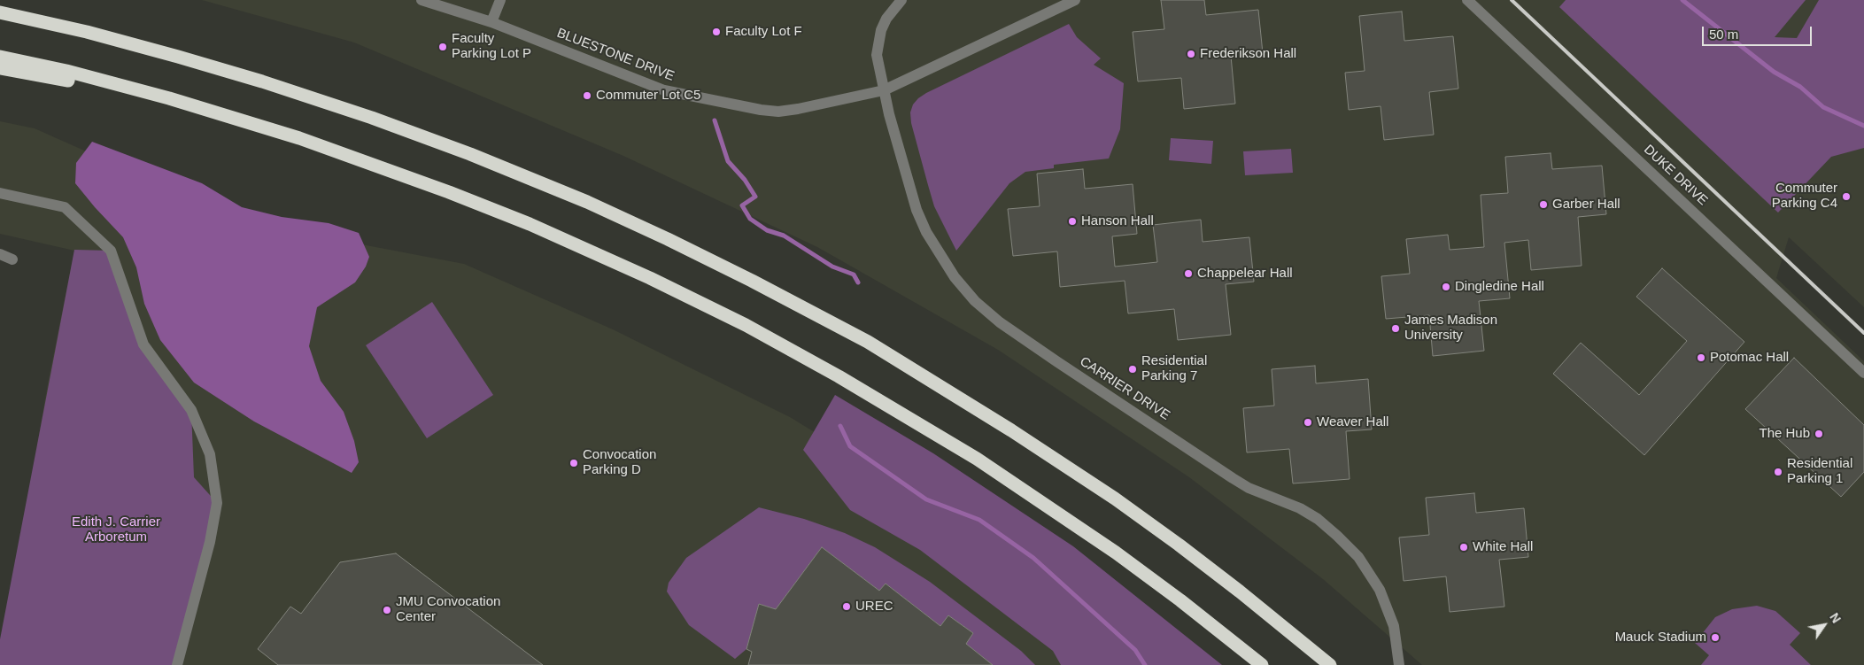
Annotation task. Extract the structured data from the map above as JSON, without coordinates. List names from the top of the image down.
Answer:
{
  "streets": {
    "street": ["BLUESTONE DRIVE", "DUKE DRIVE", "CARRIER DRIVE"]
  },
  "crossings": [
    ["BLUESTONE DRIVE", "CARRIER DRIVE"]
  ],
  "parks": ["Edith J. Carrier Arboretum"],
  "places": [
    "Faculty Lot F",
    "Faculty Parking Lot P",
    "Frederikson Hall",
    "Commuter Lot C5",
    "Commuter Parking C4",
    "Garber Hall",
    "Hanson Hall",
    "Chappelear Hall",
    "Dingledine Hall",
    "James Madison University",
    "Potomac Hall",
    "Residential Parking 7",
    "Weaver Hall",
    "The Hub",
    "Convocation Parking D",
    "Residential Parking 1",
    "White Hall",
    "UREC",
    "JMU Convocation Center",
    "Mauck Stadium"
  ],
  "scale_bar": "50 m",
  "north": "top right"
}
